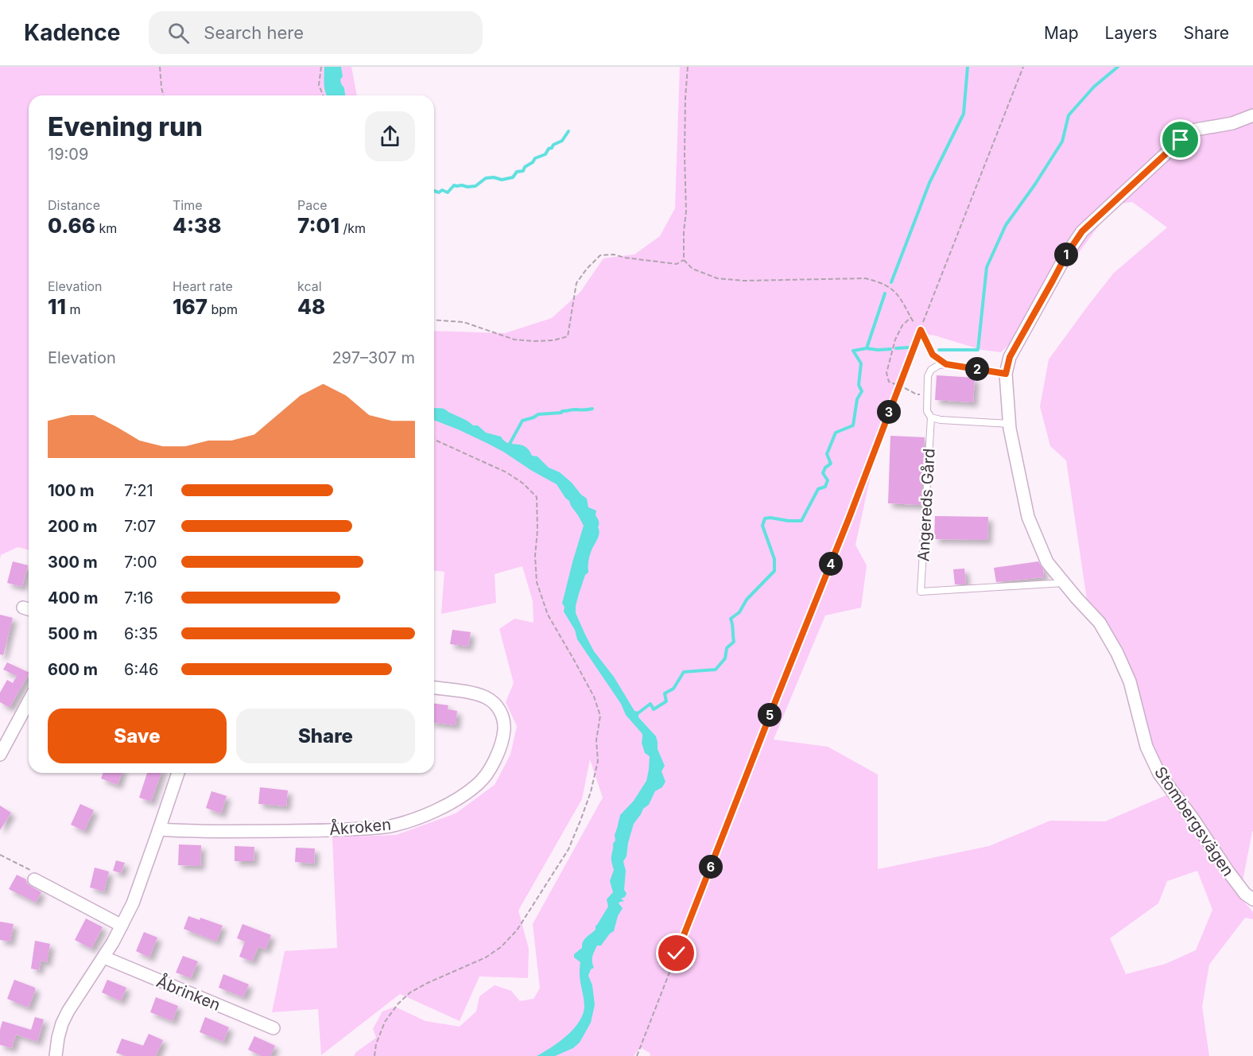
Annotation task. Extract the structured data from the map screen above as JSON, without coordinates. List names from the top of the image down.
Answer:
{
  "streets": {
    "street": ["Stombergsvägen", "Åkroken", "Åbrinken"],
    "lane": ["Angereds Gård"]
  },
  "crossings": [
    ["Angereds Gård", "Stombergsvägen"]
  ],
  "page": {
    "header": "Kadence",
    "search": "Search here",
    "nav": ["Map", "Layers", "Share"],
    "heading": ["Evening run", "19:09"],
    "stats": [
      ["Distance", "0.66 km"],
      ["Time", "4:38"],
      ["Pace", "7:01 /km"],
      ["Elevation", "11 m"],
      ["Heart rate", "167 bpm"],
      ["kcal", "48"]
    ],
    "pins": [
      "1",
      "2",
      "3",
      "4",
      "5",
      "6"
    ],
    "chart": ["Elevation", "297–307 m"],
    "list": [
      {
        "name": "100 m",
        "note": "7:21"
      },
      {
        "name": "200 m",
        "note": "7:07"
      },
      {
        "name": "300 m",
        "note": "7:00"
      },
      {
        "name": "400 m",
        "note": "7:16"
      },
      {
        "name": "500 m",
        "note": "6:35"
      },
      {
        "name": "600 m",
        "note": "6:46"
      }
    ],
    "buttons": ["Save", "Share"]
  }
}
